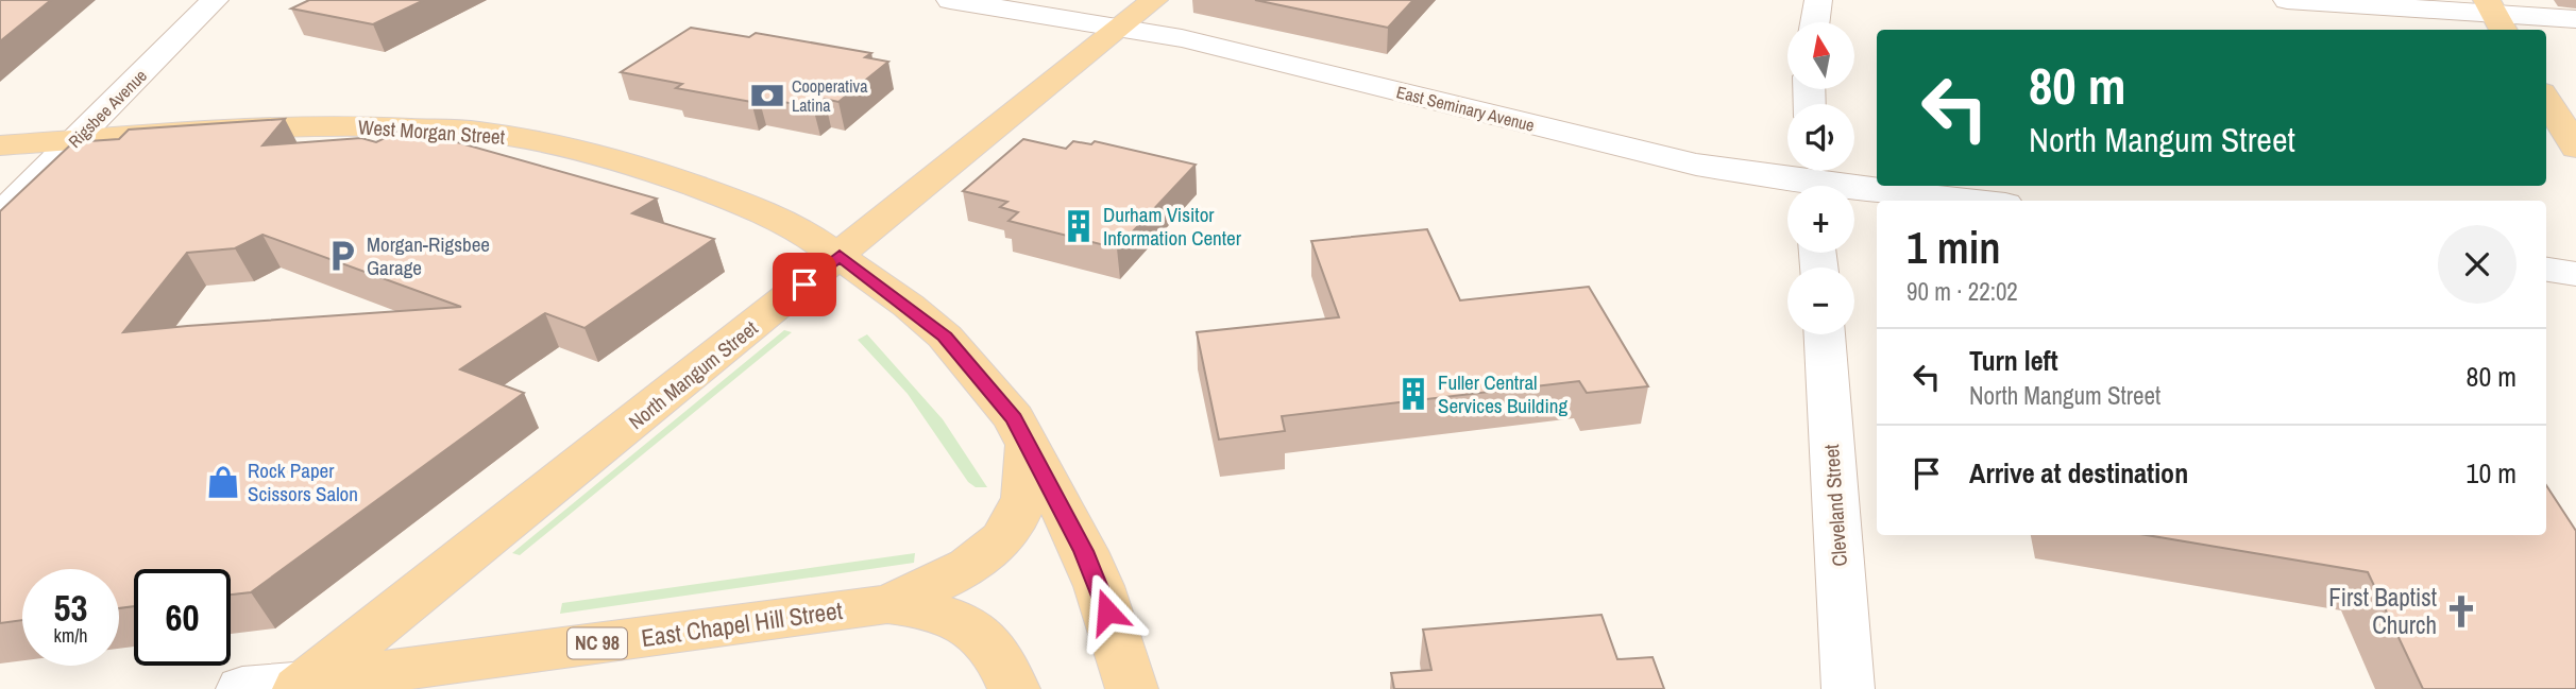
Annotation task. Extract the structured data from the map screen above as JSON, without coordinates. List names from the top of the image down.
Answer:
{
  "streets": {
    "main road": [
      "West Morgan Street",
      "North Mangum Street",
      "East Chapel Hill Street",
      "NC 98"
    ],
    "street": ["Rigsbee Avenue", "East Seminary Avenue", "Cleveland Street"]
  },
  "crossings": [
    ["Rigsbee Avenue", "West Morgan Street"],
    ["East Seminary Avenue", "North Mangum Street"],
    ["West Morgan Street", "North Mangum Street"],
    ["North Mangum Street", "East Chapel Hill Street"],
    ["East Chapel Hill Street", "NC 98"]
  ],
  "places": {
    "bank": ["Cooperativa Latina"],
    "building": ["Durham Visitor Information Center", "Fuller Central Services Building"],
    "parking": ["Morgan-Rigsbee Garage"],
    "shop": ["Rock Paper Scissors Salon"],
    "church": ["First Baptist Church"]
  },
  "north": "top",
  "page": {
    "map_buttons": ["+", "−"],
    "turn": ["80 m", "North Mangum Street"],
    "heading": ["1 min", "90 m · 22:02"],
    "list": [
      {
        "name": "Turn left",
        "note": "North Mangum Street",
        "value": "80 m"
      },
      {
        "name": "Arrive at destination",
        "value": "10 m"
      }
    ],
    "speed": "53 km/h",
    "limit": "60"
  }
}
